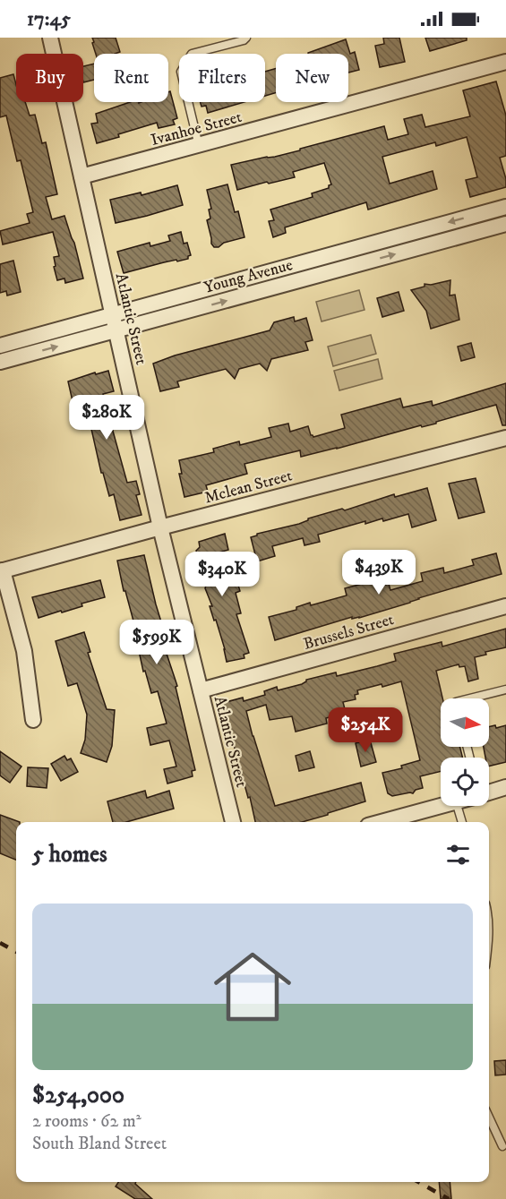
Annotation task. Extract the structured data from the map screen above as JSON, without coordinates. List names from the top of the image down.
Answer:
{
  "streets": {
    "street": [
      "Ivanhoe Street",
      "Young Avenue",
      "Atlantic Street",
      "Mclean Street",
      "Brussels Street"
    ]
  },
  "crossings": [
    ["Ivanhoe Street", "Atlantic Street"],
    ["Young Avenue", "Atlantic Street"],
    ["Atlantic Street", "Mclean Street"],
    ["Atlantic Street", "Brussels Street"]
  ],
  "north": "right",
  "page": {
    "status": "17:45",
    "chip": [
      "Buy",
      "Rent",
      "Filters",
      "New"
    ],
    "price": [
      "$280K",
      "$439K",
      "$340K",
      "$599K",
      "$254K"
    ],
    "heading": "5 homes",
    "list": [
      {
        "name": "$254,000",
        "note": "2 rooms · 62 m² · South Bland Street"
      }
    ]
  }
}
